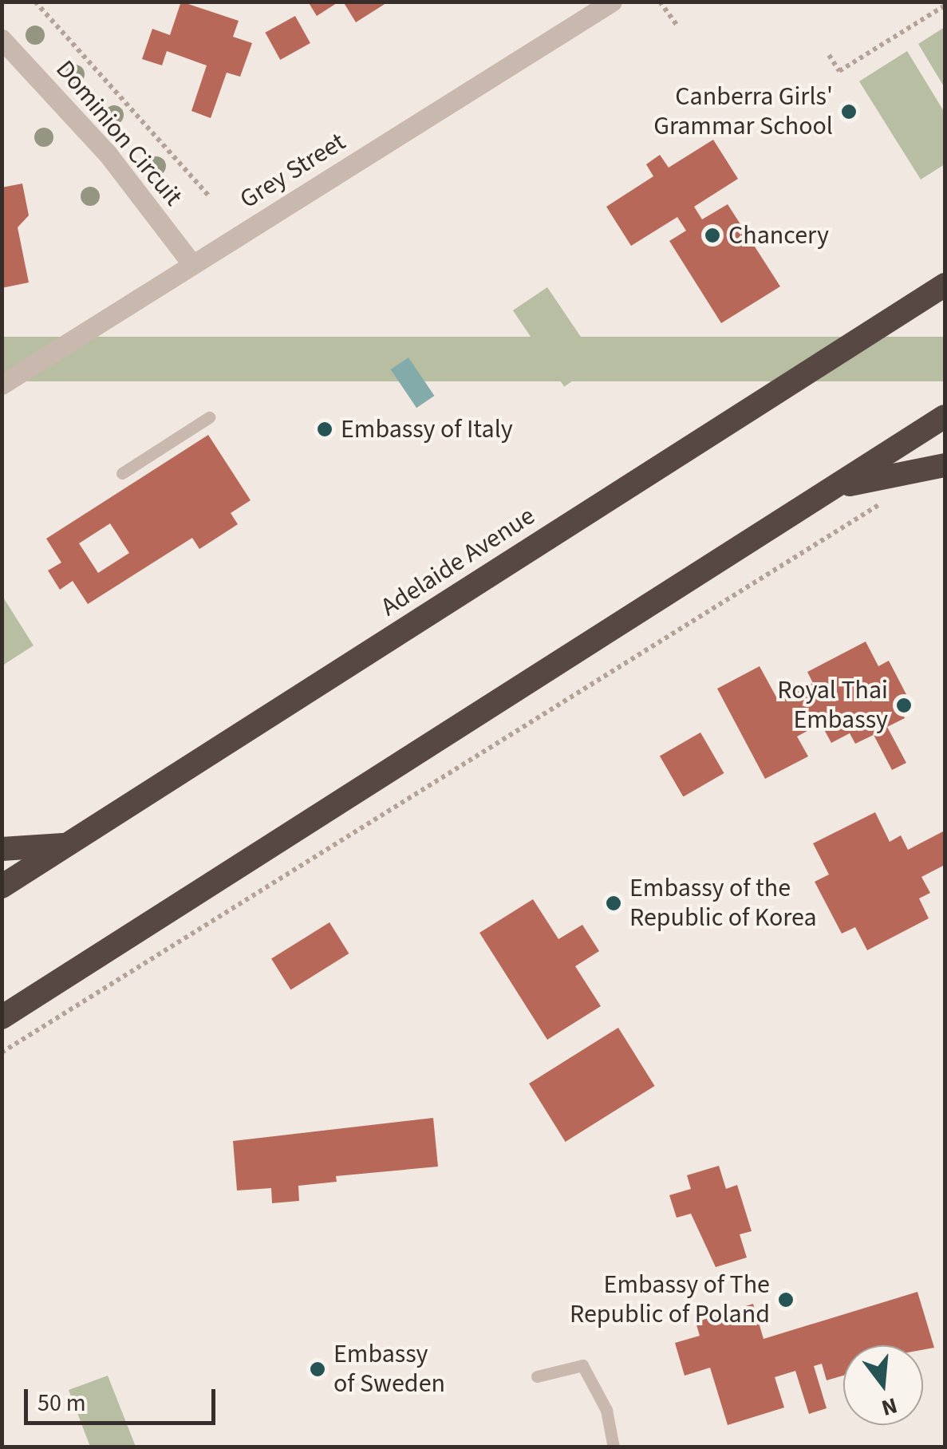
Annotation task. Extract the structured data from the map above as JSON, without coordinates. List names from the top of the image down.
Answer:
{
  "streets": {
    "highway": ["Adelaide Avenue"],
    "street": ["Dominion Circuit", "Grey Street"]
  },
  "crossings": [
    ["Dominion Circuit", "Grey Street"]
  ],
  "places": [
    "Canberra Girls' Grammar School",
    "Chancery",
    "Embassy of Italy",
    "Royal Thai Embassy",
    "Embassy of the Republic of Korea",
    "Embassy of The Republic of Poland",
    "Embassy of Sweden"
  ],
  "scale_bar": "50 m",
  "north": "bottom"
}
